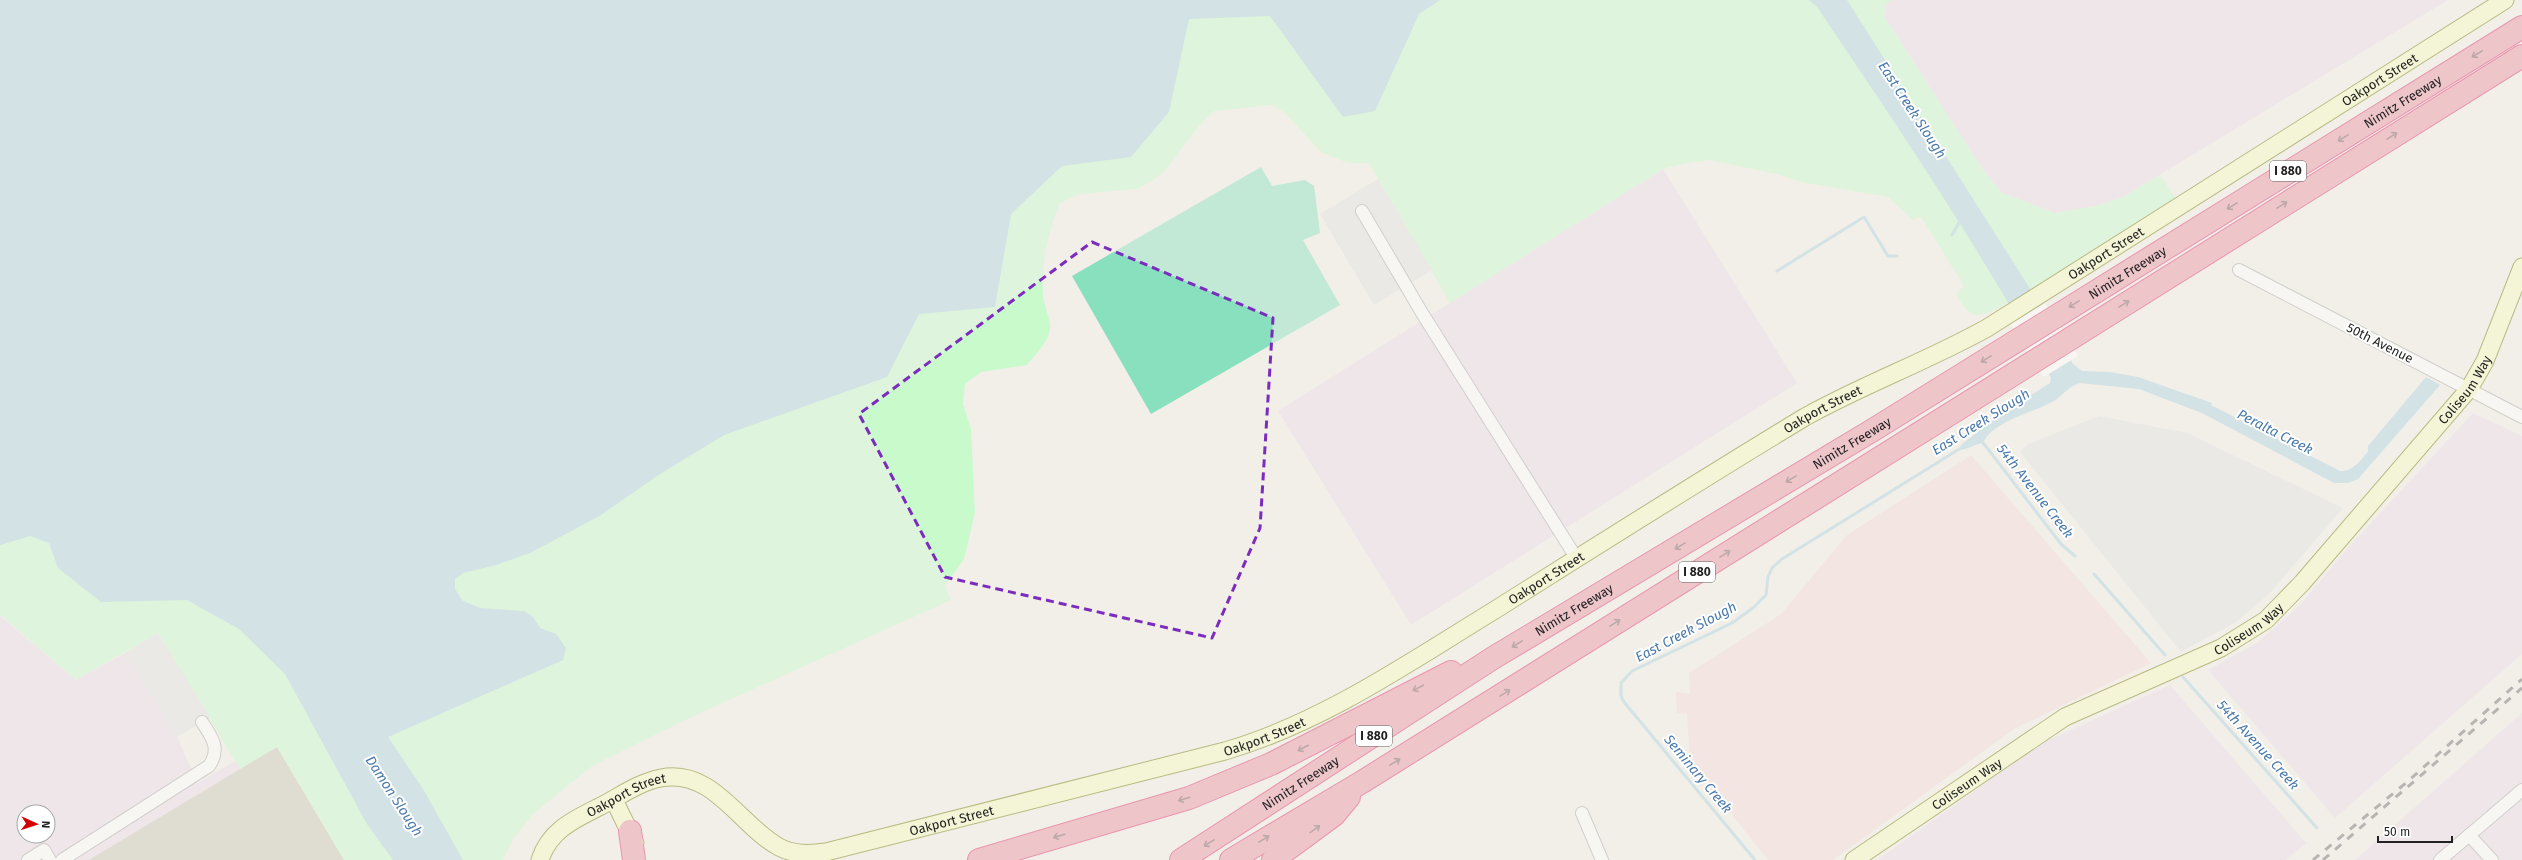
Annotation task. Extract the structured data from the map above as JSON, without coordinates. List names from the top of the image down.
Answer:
{
  "streets": {
    "highway": ["Nimitz Freeway", "I 880"],
    "main road": ["Oakport Street", "Coliseum Way"],
    "street": ["50th Avenue"]
  },
  "crossings": [
    ["50th Avenue", "Coliseum Way"]
  ],
  "water": [
    "East Creek Slough",
    "Peralta Creek",
    "54th Avenue Creek",
    "Seminary Creek",
    "Damon Slough"
  ],
  "scale_bar": "50 m",
  "north": "right"
}
